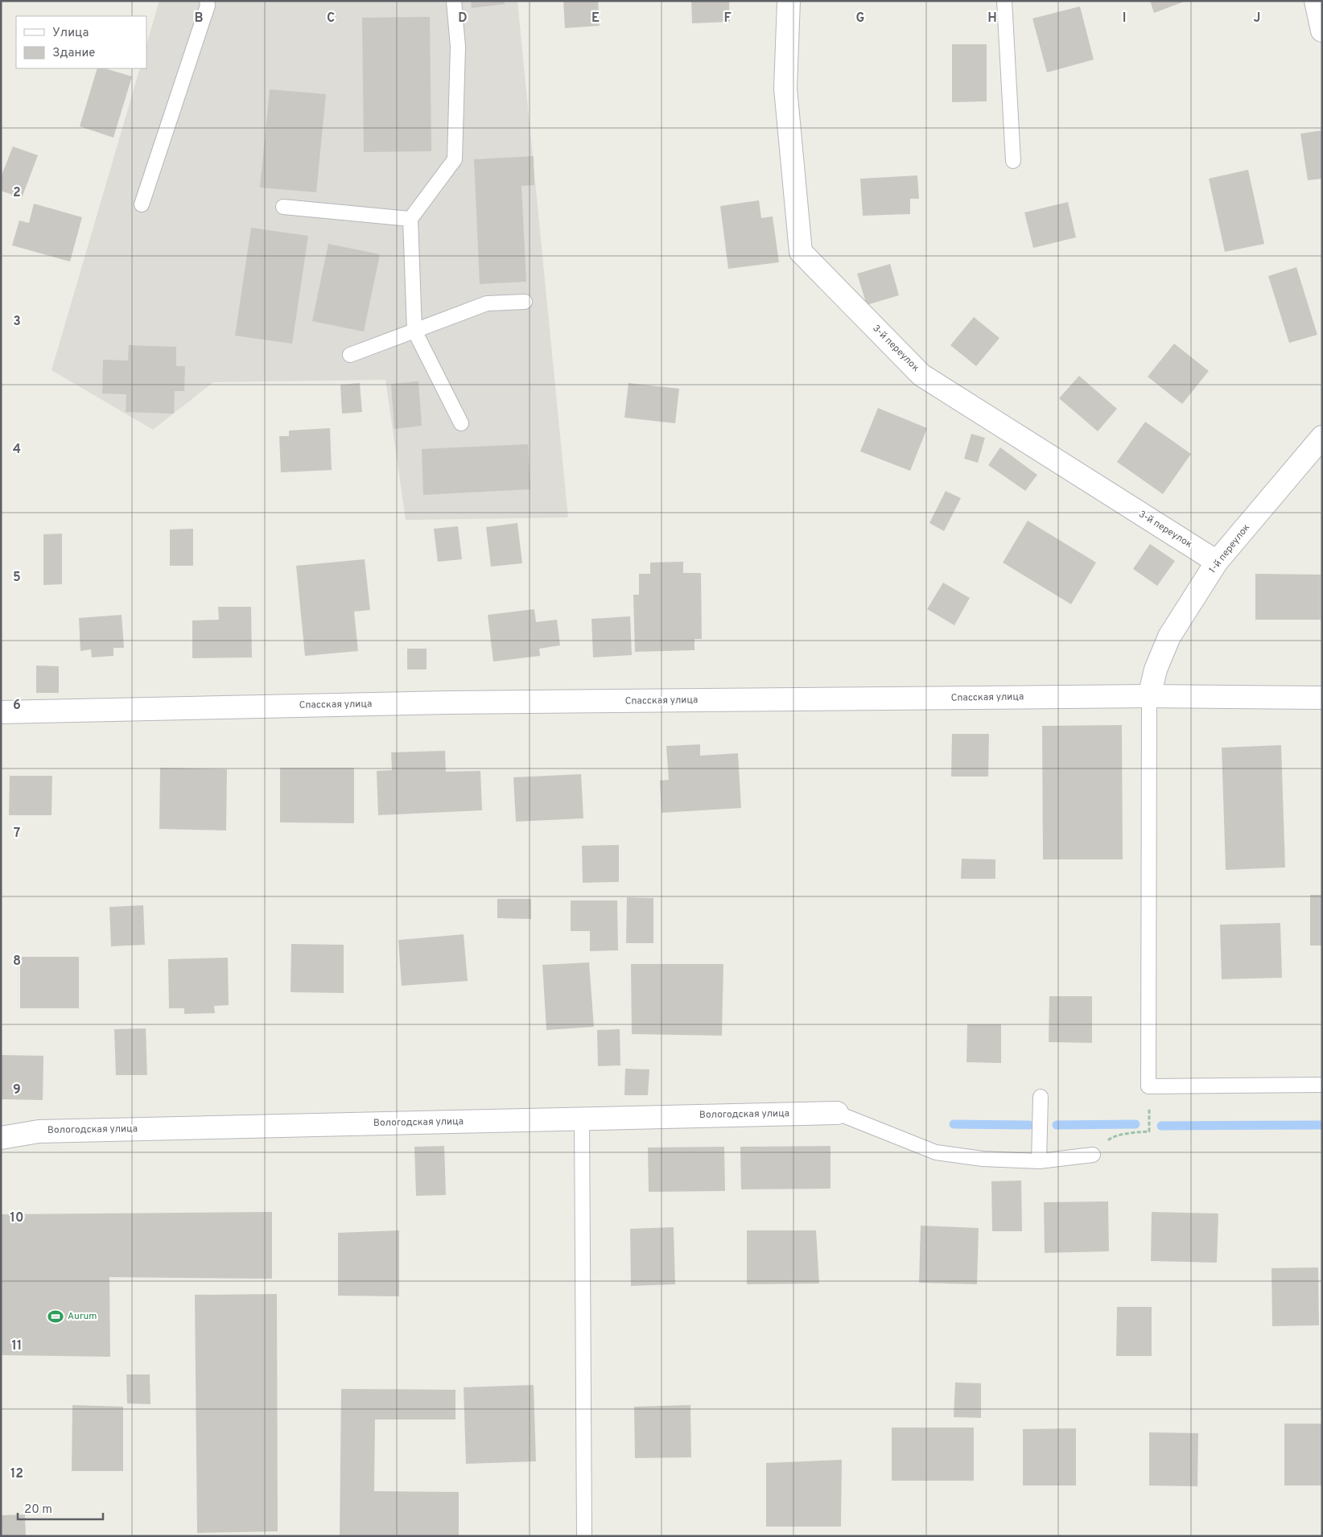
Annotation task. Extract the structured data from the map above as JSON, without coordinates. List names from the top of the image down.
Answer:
{
  "streets": {
    "street": [
      "3-й переулок",
      "1-й переулок",
      "Спасская улица",
      "Вологодская улица"
    ]
  },
  "crossings": [
    ["3-й переулок", "1-й переулок"],
    ["1-й переулок", "Спасская улица"]
  ],
  "places": {
    "sports": ["Aurum"]
  },
  "legend": ["Улица", "Здание"],
  "scale_bar": "20 m",
  "grid": {
    "columns": [
      "B",
      "C",
      "D",
      "E",
      "F",
      "G",
      "H",
      "I",
      "J"
    ],
    "rows": [
      "2",
      "3",
      "4",
      "5",
      "6",
      "7",
      "8",
      "9",
      "10",
      "11",
      "12"
    ]
  }
}
